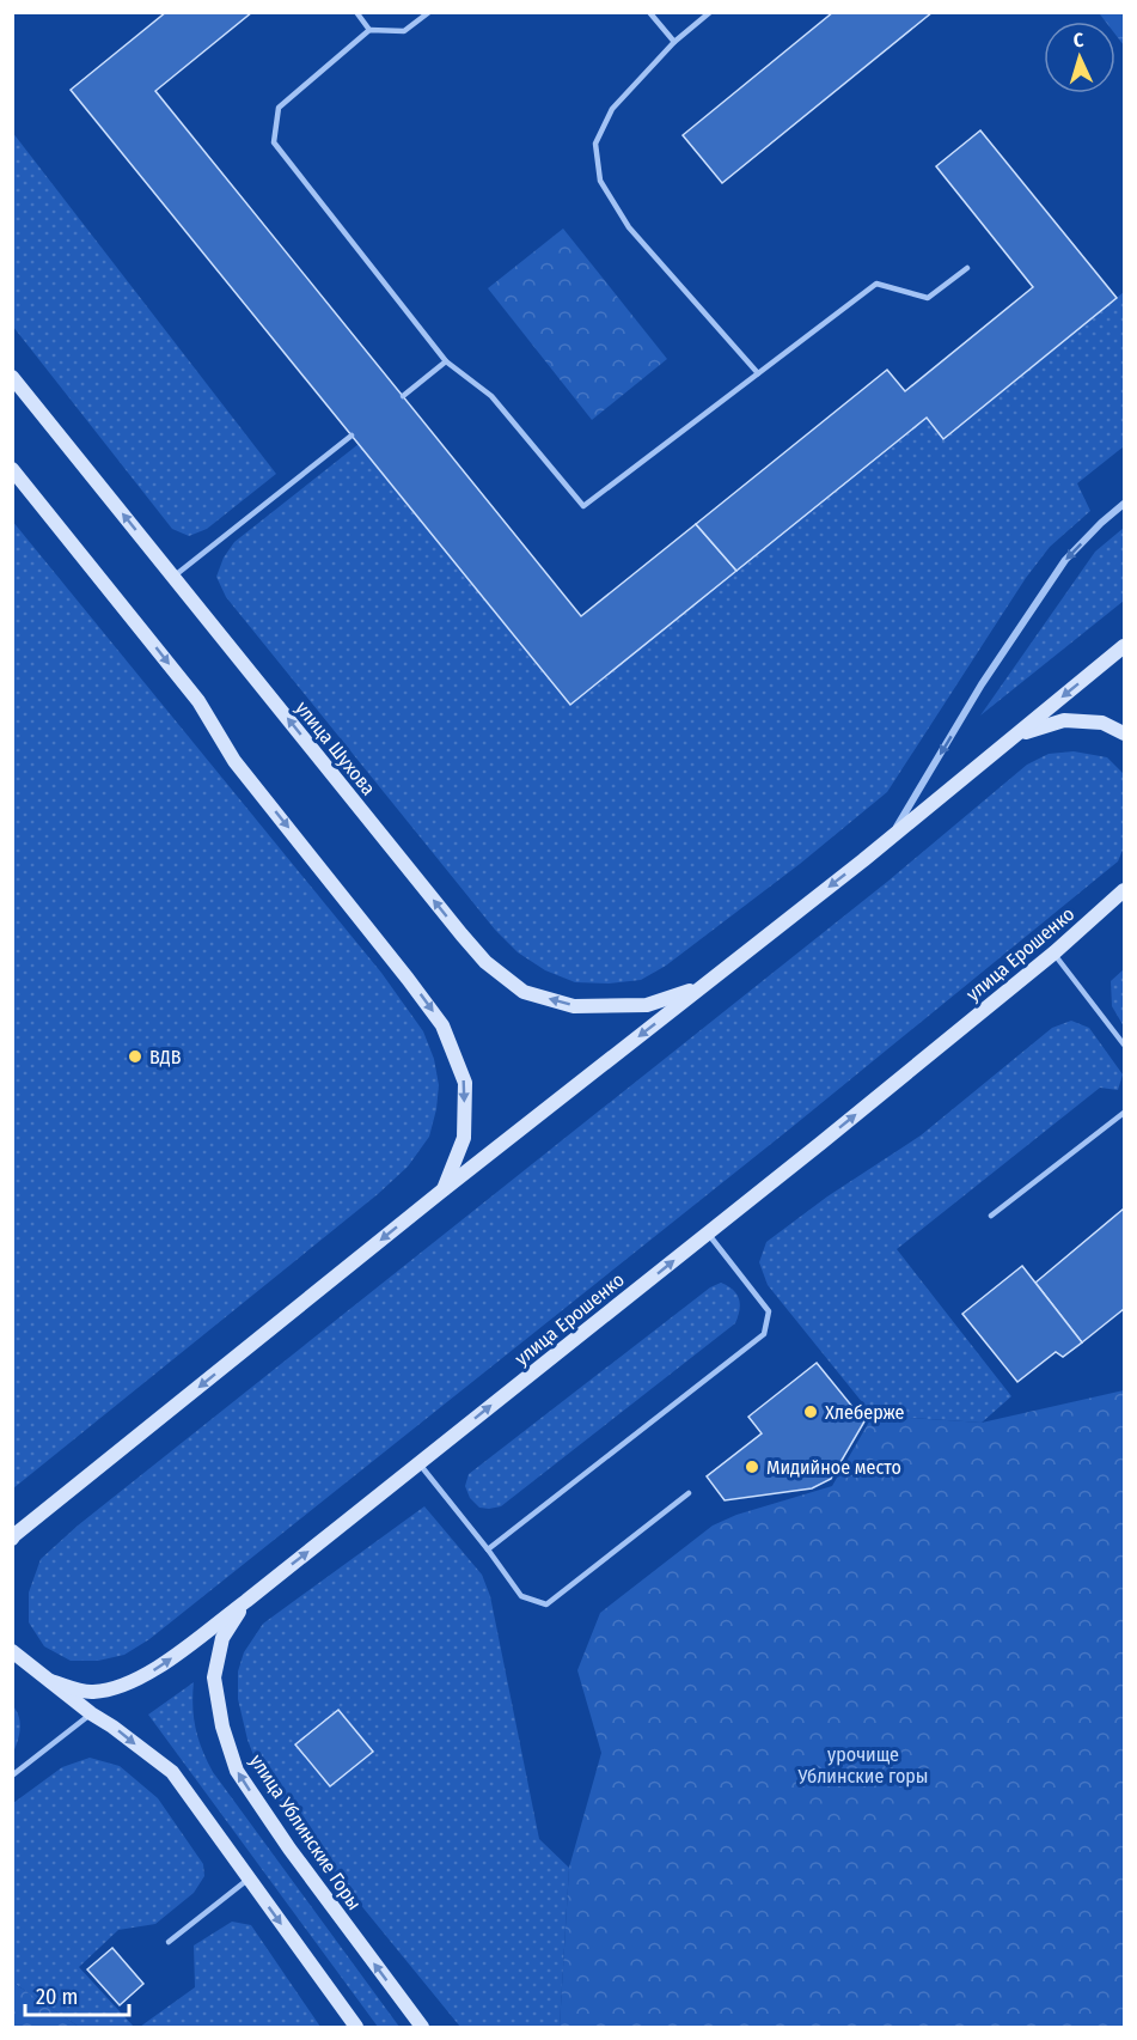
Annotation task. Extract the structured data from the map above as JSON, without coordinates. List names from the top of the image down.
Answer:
{
  "streets": {
    "main road": ["улица Шухова", "улица Ерошенко", "улица Ублинские Горы"]
  },
  "crossings": [
    ["улица Ерошенко", "улица Ублинские Горы"]
  ],
  "one_way": ["улица Ерошенко"],
  "parks": ["урочище Ублинские горы"],
  "places": ["ВДВ", "Хлеберже", "Мидийное место"],
  "scale_bar": "20 m",
  "north": "top"
}
